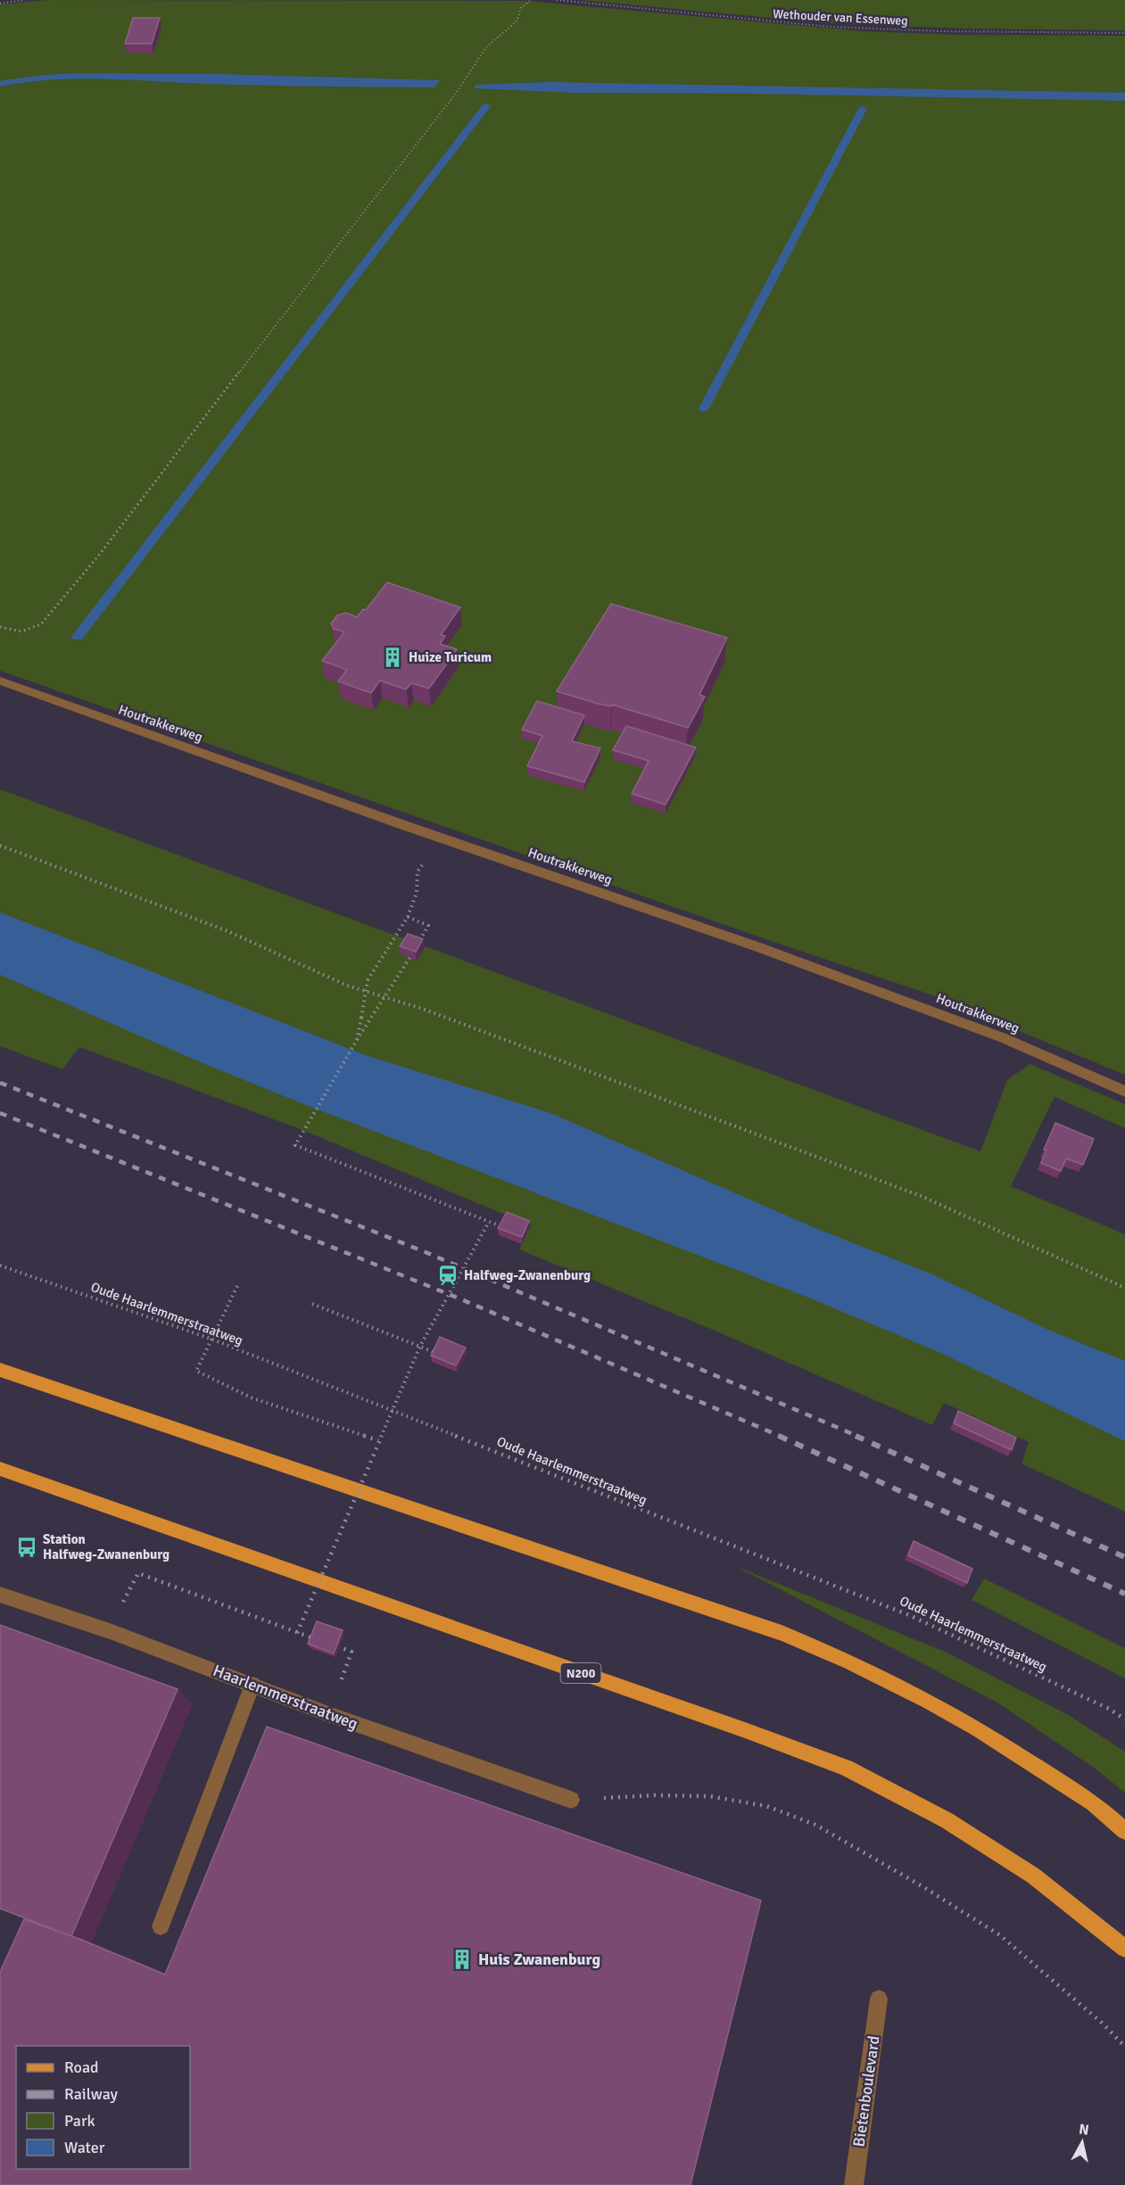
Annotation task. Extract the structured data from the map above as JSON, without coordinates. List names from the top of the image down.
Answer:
{
  "streets": {
    "main road": ["N200"],
    "street": ["Houtrakkerweg", "Haarlemmerstraatweg", "Bietenboulevard"],
    "path": ["Wethouder van Essenweg", "Oude Haarlemmerstraatweg"]
  },
  "places": {
    "building": ["Huize Turicum", "Huis Zwanenburg"],
    "station": ["Halfweg-Zwanenburg"],
    "bus stop": ["Station Halfweg-Zwanenburg"]
  },
  "legend": [
    "Road",
    "Railway",
    "Park",
    "Water"
  ],
  "north": "top"
}
